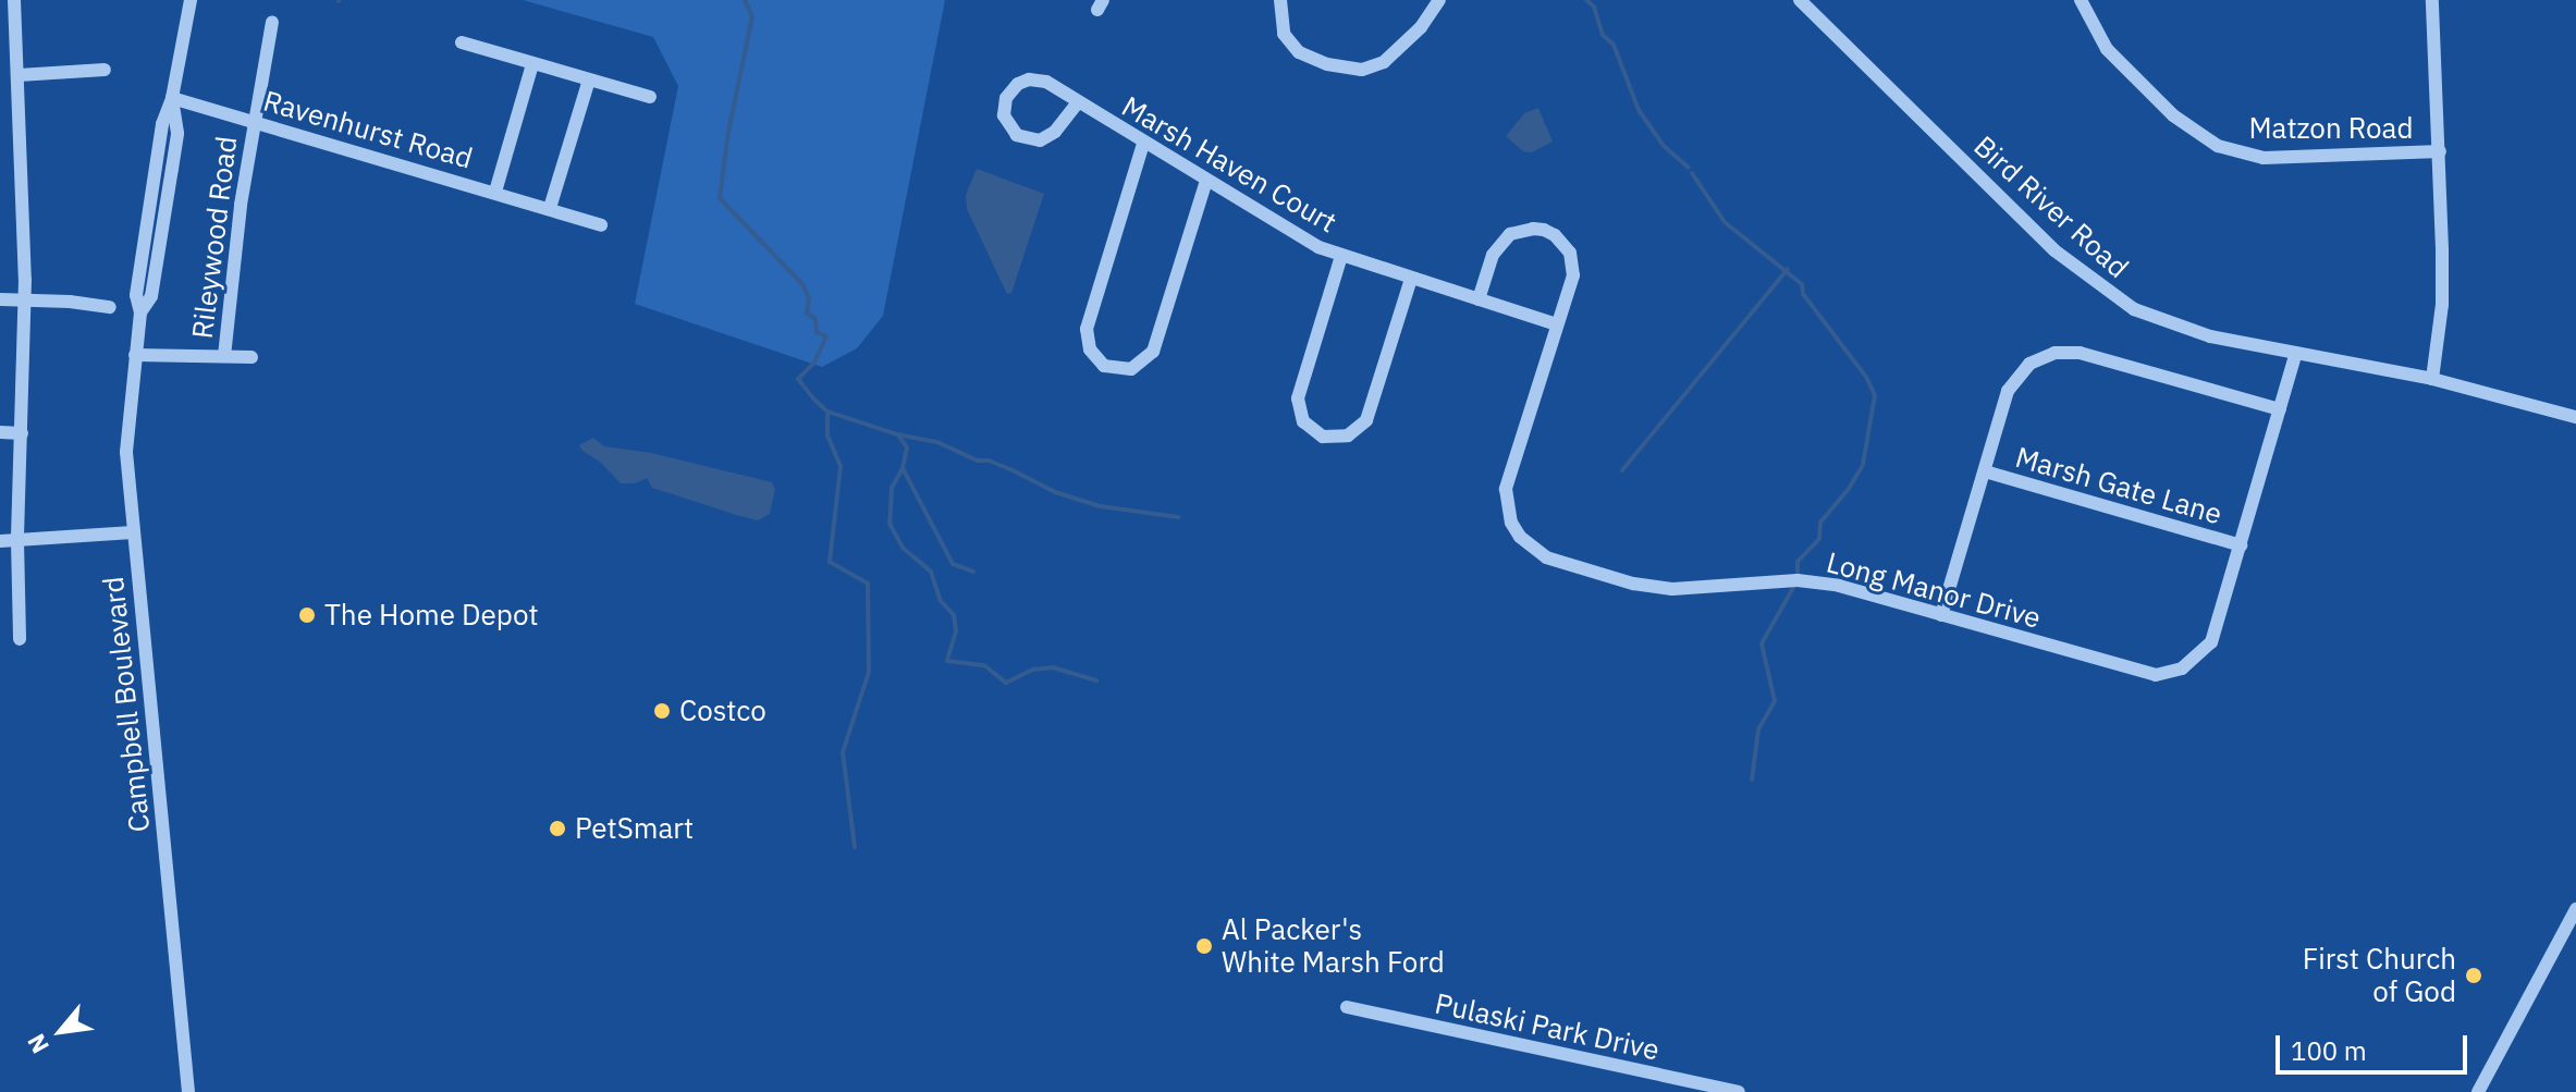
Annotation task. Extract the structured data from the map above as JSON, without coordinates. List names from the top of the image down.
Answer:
{
  "streets": {
    "street": [
      "Matzon Road",
      "Ravenhurst Road",
      "Marsh Haven Court",
      "Bird River Road",
      "Rileywood Road",
      "Marsh Gate Lane",
      "Long Manor Drive",
      "Campbell Boulevard",
      "Pulaski Park Drive"
    ]
  },
  "crossings": [
    ["Ravenhurst Road", "Rileywood Road"],
    ["Ravenhurst Road", "Campbell Boulevard"],
    ["Marsh Haven Court", "Long Manor Drive"],
    ["Bird River Road", "Long Manor Drive"],
    ["Rileywood Road", "Campbell Boulevard"],
    ["Marsh Gate Lane", "Long Manor Drive"]
  ],
  "places": [
    "The Home Depot",
    "Costco",
    "PetSmart",
    "Al Packer's White Marsh Ford",
    "First Church of God"
  ],
  "scale_bar": "100 m",
  "north": "bottom left"
}
